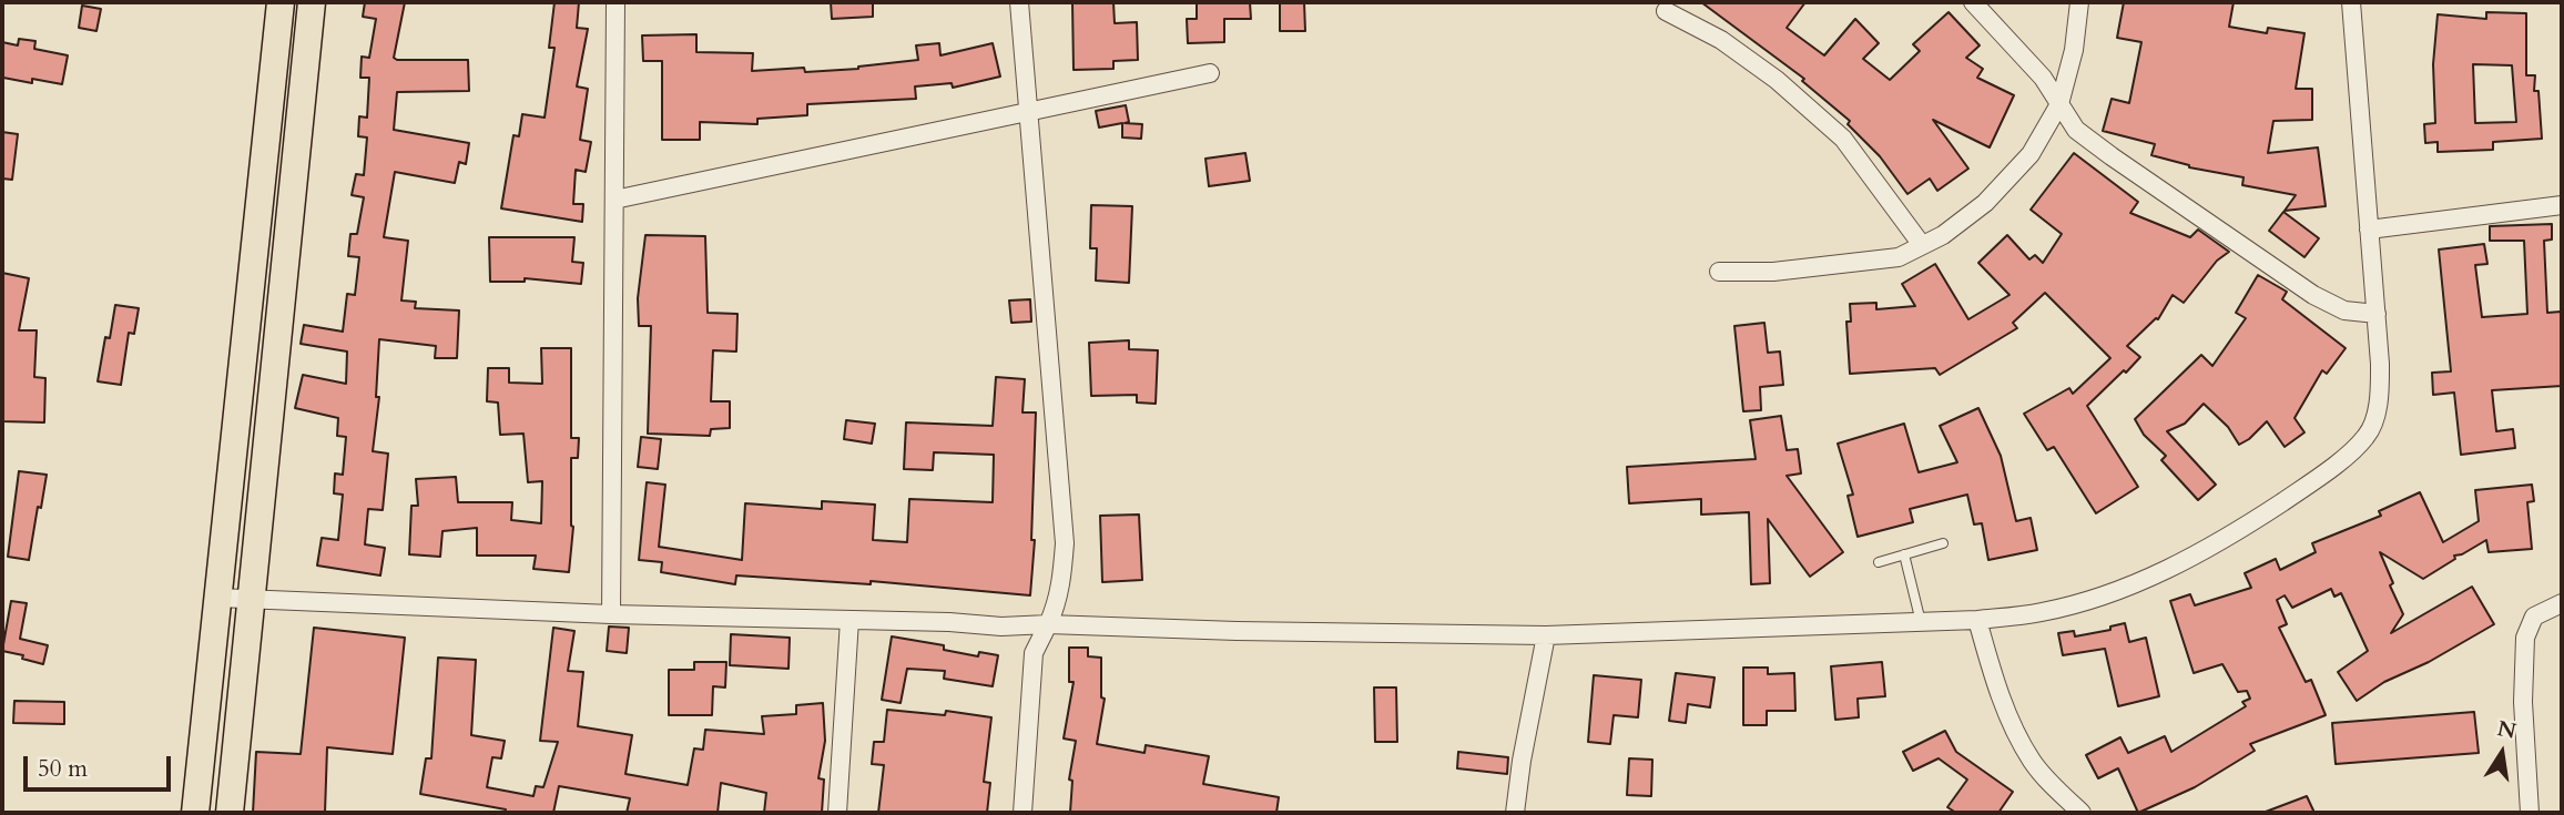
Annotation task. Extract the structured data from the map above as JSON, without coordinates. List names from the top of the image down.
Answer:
{
  "scale_bar": "50 m",
  "north": "top"
}
